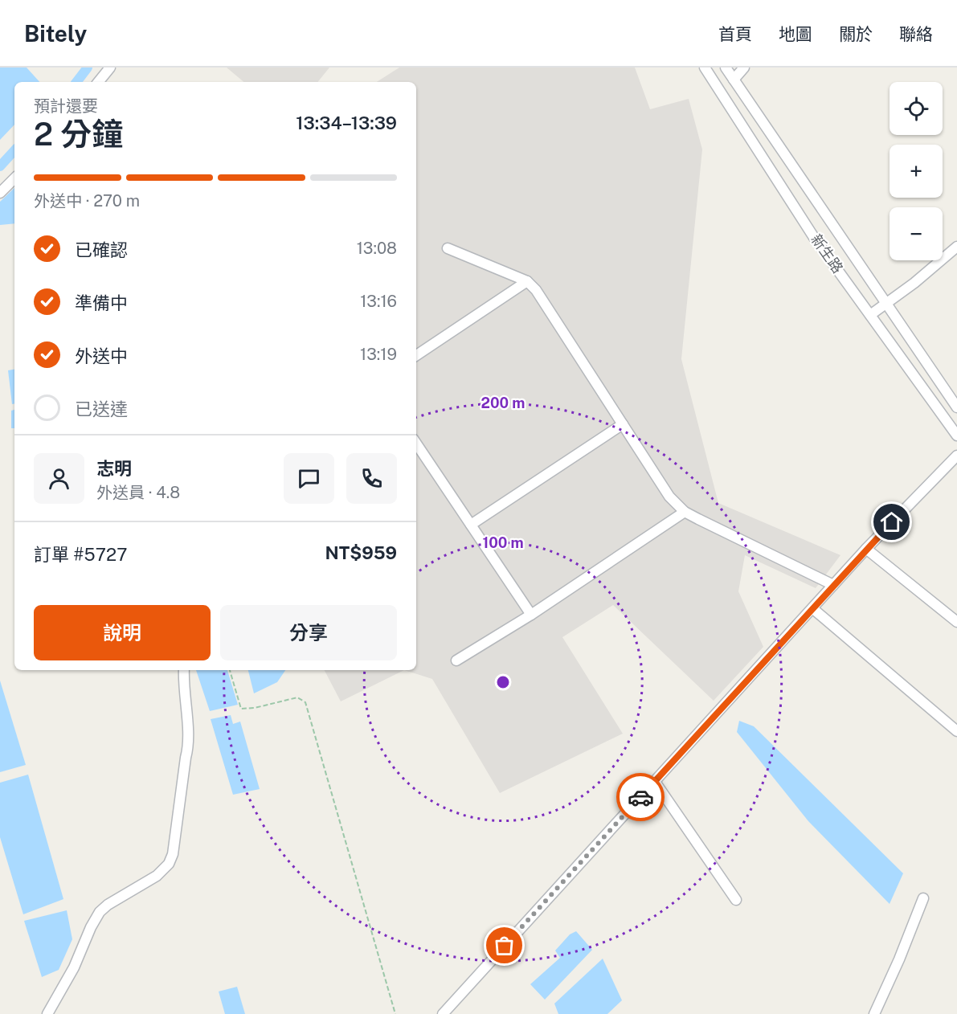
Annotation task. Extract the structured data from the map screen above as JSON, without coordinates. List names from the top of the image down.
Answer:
{
  "streets": {
    "street": ["新生路"]
  },
  "page": {
    "header": "Bitely",
    "nav": [
      "首頁",
      "地圖",
      "關於",
      "聯絡"
    ],
    "map_buttons": ["+", "−"],
    "heading": ["2 分鐘", "預計還要", "13:34–13:39"],
    "panel": [
      "志明",
      "外送員 · 4.8",
      "訂單 #5727",
      "NT$959"
    ],
    "bar": "外送中 · 270 m",
    "list": [
      ["已確認", "13:08"],
      ["準備中", "13:16"],
      ["外送中", "13:19"],
      "已送達"
    ],
    "buttons": ["說明", "分享"]
  },
  "rings": ["200 m", "100 m"]
}
